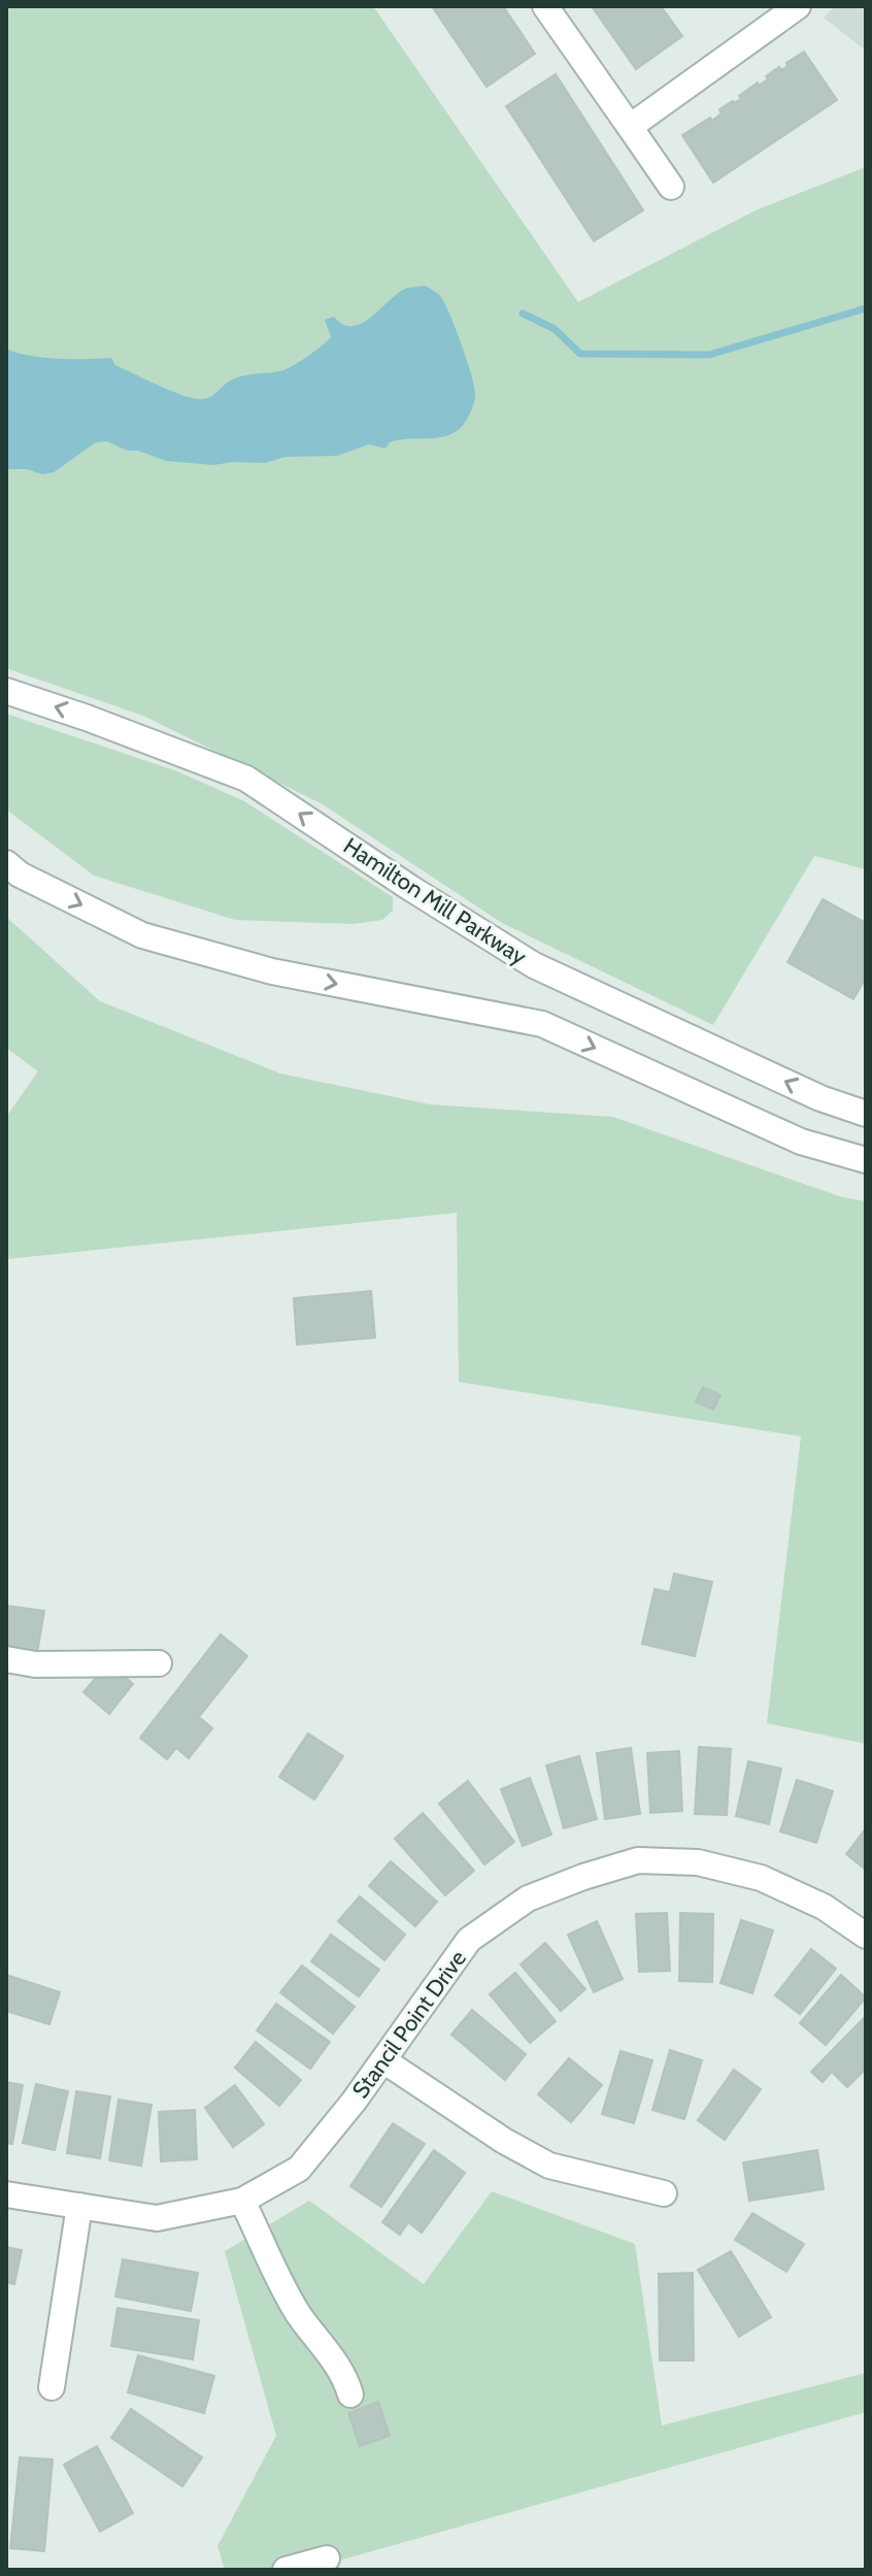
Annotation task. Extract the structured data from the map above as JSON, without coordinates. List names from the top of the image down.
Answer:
{
  "streets": {
    "street": ["Hamilton Mill Parkway", "Stancil Point Drive"]
  }
}
